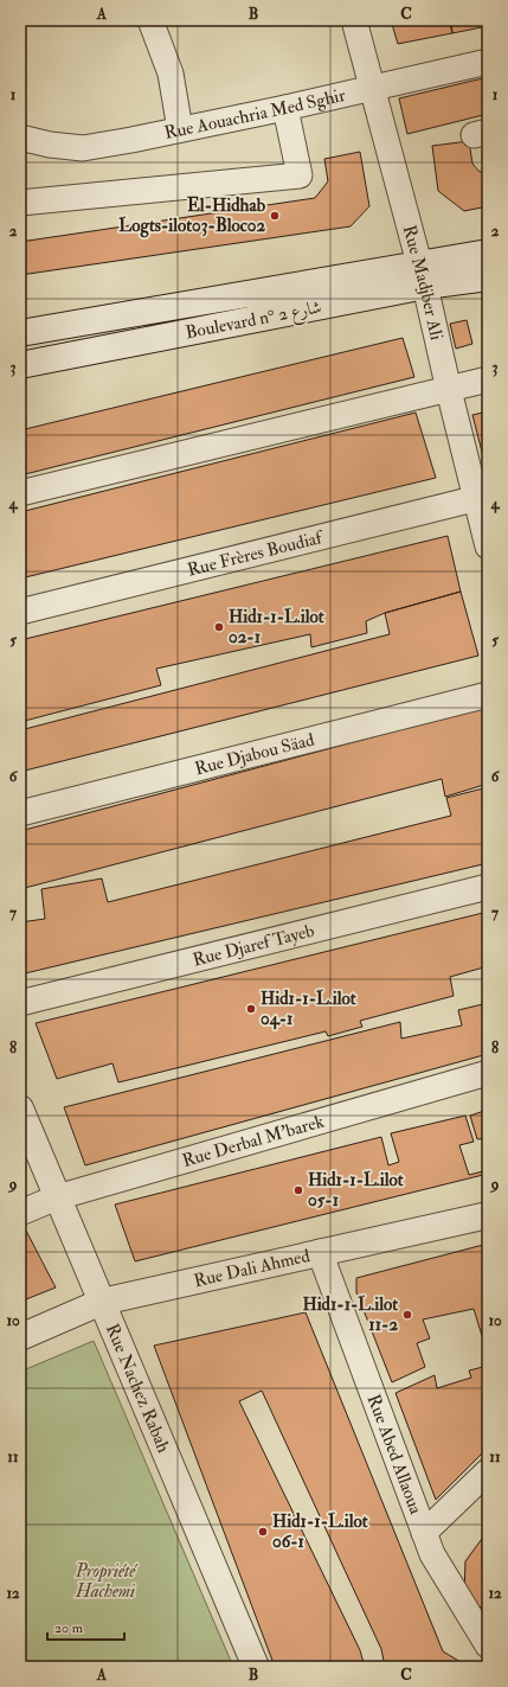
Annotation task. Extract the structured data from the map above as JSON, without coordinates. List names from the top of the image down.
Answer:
{
  "streets": {
    "street": [
      "Rue Aouachria Med Sghir",
      "Rue Madjber Ali",
      "Boulevard n° شارع 2",
      "Rue Frères Boudiaf",
      "Rue Djabou Säad",
      "Rue Djaref Tayeb",
      "Rue Derbal M'barek",
      "Rue Dali Ahmed",
      "Rue Nachez Rabah",
      "Rue Abed Allaoua"
    ]
  },
  "crossings": [
    ["Rue Aouachria Med Sghir", "Rue Madjber Ali"],
    ["Rue Madjber Ali", "Boulevard n° شارع 2"],
    ["Rue Madjber Ali", "Rue Frères Boudiaf"],
    ["Rue Derbal M'barek", "Rue Nachez Rabah"],
    ["Rue Dali Ahmed", "Rue Nachez Rabah"],
    ["Rue Dali Ahmed", "Rue Abed Allaoua"]
  ],
  "parks": ["Propriété Hachemi"],
  "places": [
    "El-Hidhab Logts-ilot03-Bloc02",
    "Hid1-1-L.ilot 02-1",
    "Hid1-1-L.ilot 04-1",
    "Hid1-1-L.ilot 05-1",
    "Hid1-1-L.ilot 11-2",
    "Hid1-1-L.ilot 06-1"
  ],
  "scale_bar": "20 m",
  "grid": {
    "columns": ["A", "B", "C"],
    "rows": [
      "1",
      "2",
      "3",
      "4",
      "5",
      "6",
      "7",
      "8",
      "9",
      "10",
      "11",
      "12"
    ]
  }
}
